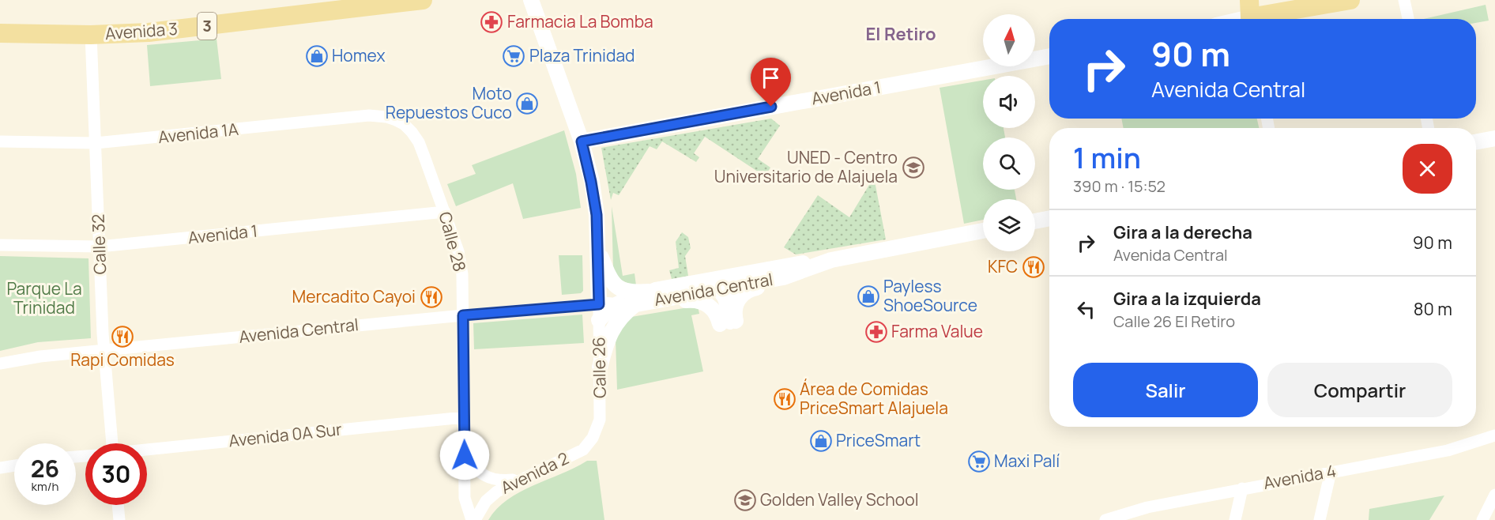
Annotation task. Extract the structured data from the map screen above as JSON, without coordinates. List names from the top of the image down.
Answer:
{
  "streets": {
    "main road": ["3", "Avenida 3"],
    "street": [
      "Avenida 1",
      "Avenida 1A",
      "Calle 28",
      "Calle 32",
      "Avenida Central",
      "Calle 26",
      "Avenida 0A Sur",
      "Avenida 2",
      "Avenida 4"
    ]
  },
  "crossings": [
    ["Avenida 3", "Calle 32"],
    ["Avenida 1", "Calle 28"],
    ["Avenida 1", "Calle 32"],
    ["Avenida 1A", "Calle 28"],
    ["Avenida 1A", "Calle 32"],
    ["Calle 28", "Avenida Central"],
    ["Calle 28", "Avenida 0A Sur"],
    ["Calle 28", "Avenida 2"],
    ["Calle 32", "Avenida Central"],
    ["Avenida Central", "Calle 26"],
    ["Calle 26", "Avenida 2"]
  ],
  "districts": ["El Retiro"],
  "parks": ["Parque La Trinidad"],
  "places": {
    "pharmacy": ["Farmacia La Bomba", "Farma Value"],
    "shop": [
      "Homex",
      "Moto Repuestos Cuco",
      "Payless ShoeSource",
      "PriceSmart"
    ],
    "supermarket": ["Plaza Trinidad", "Maxi Palí"],
    "school or university": ["UNED - Centro Universitario de Alajuela", "Golden Valley School"],
    "restaurant": [
      "KFC",
      "Mercadito Cayoi",
      "Rapi Comidas",
      "Área de Comidas PriceSmart Alajuela"
    ]
  },
  "north": "top",
  "page": {
    "turn": ["90 m", "Avenida Central"],
    "heading": ["1 min", "390 m · 15:52"],
    "list": [
      {
        "name": "Gira a la derecha",
        "note": "Avenida Central",
        "value": "90 m"
      },
      {
        "name": "Gira a la izquierda",
        "note": "Calle 26 El Retiro",
        "value": "80 m"
      }
    ],
    "buttons": ["Salir", "Compartir"],
    "speed": "26 km/h",
    "limit": "30"
  }
}
